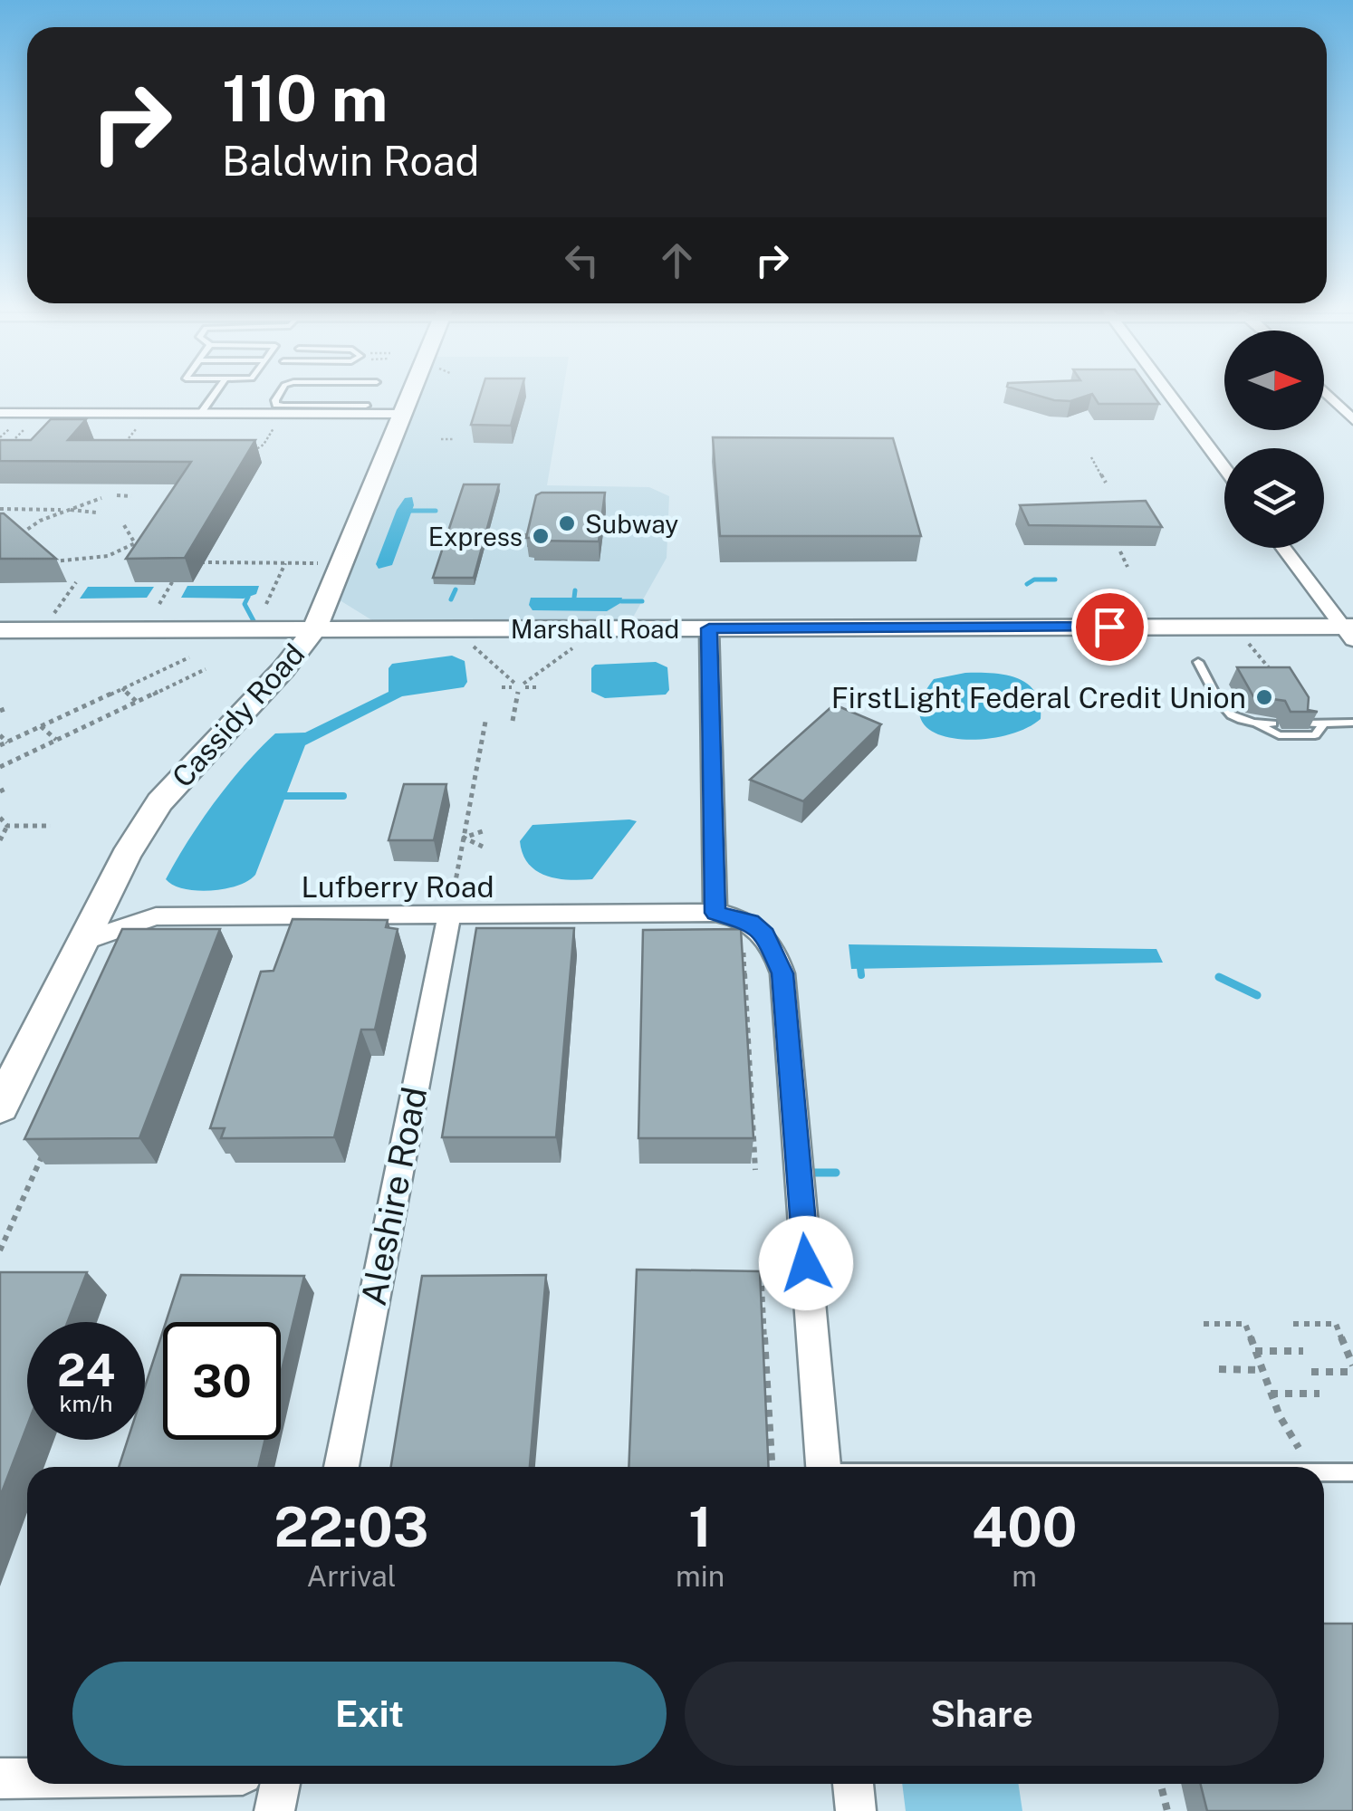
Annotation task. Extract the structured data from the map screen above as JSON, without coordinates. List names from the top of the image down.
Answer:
{
  "streets": {
    "street": [
      "Marshall Road",
      "Cassidy Road",
      "Lufberry Road",
      "Aleshire Road"
    ]
  },
  "crossings": [
    ["Marshall Road", "Cassidy Road"],
    ["Cassidy Road", "Lufberry Road"],
    ["Lufberry Road", "Aleshire Road"]
  ],
  "places": ["Subway", "Express", "FirstLight Federal Credit Union"],
  "north": "right",
  "page": {
    "turn": ["110 m", "Baldwin Road"],
    "speed": "24 km/h",
    "limit": "30",
    "eta": [
      "22:03",
      "Arrival",
      "1",
      "min",
      "400",
      "m"
    ],
    "buttons": ["Exit", "Share"]
  }
}
